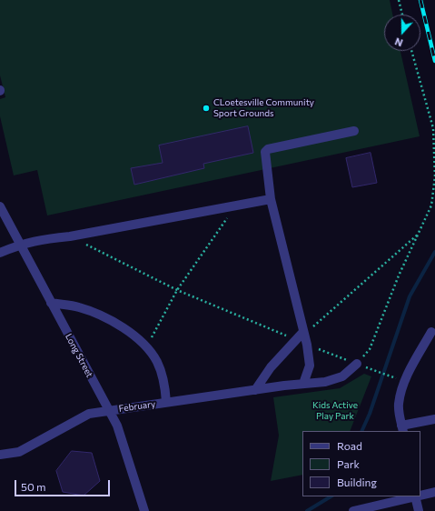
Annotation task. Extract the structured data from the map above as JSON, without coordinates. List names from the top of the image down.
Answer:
{
  "streets": {
    "street": ["Long Street", "February"]
  },
  "crossings": [
    ["Long Street", "February"]
  ],
  "parks": ["Kids Active Play Park"],
  "places": ["CLoetesville Community Sport Grounds"],
  "legend": ["Road", "Park", "Building"],
  "scale_bar": "50 m",
  "north": "bottom"
}
